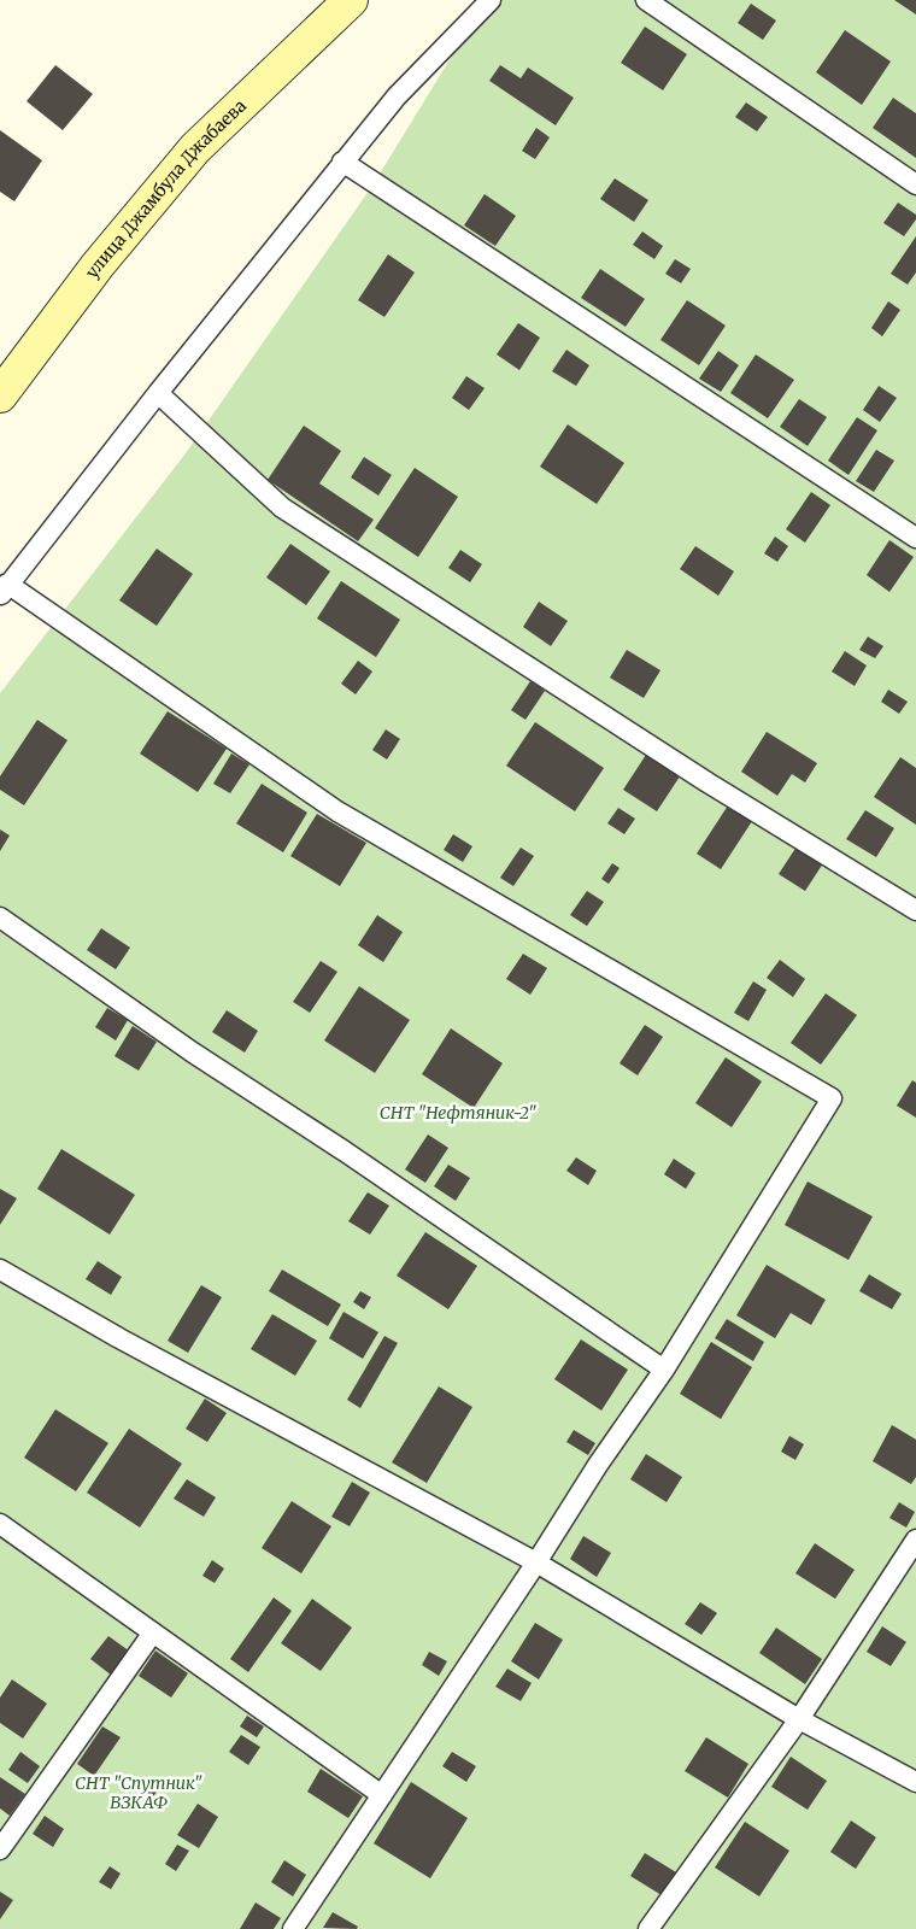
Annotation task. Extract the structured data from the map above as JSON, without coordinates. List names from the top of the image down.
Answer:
{
  "streets": {
    "main road": ["улица Джамбула Джабаева"]
  },
  "parks": ["СНТ \"Нефтяник-2\"", "СНТ \"Спутник\" ВЗКАФ"]
}
